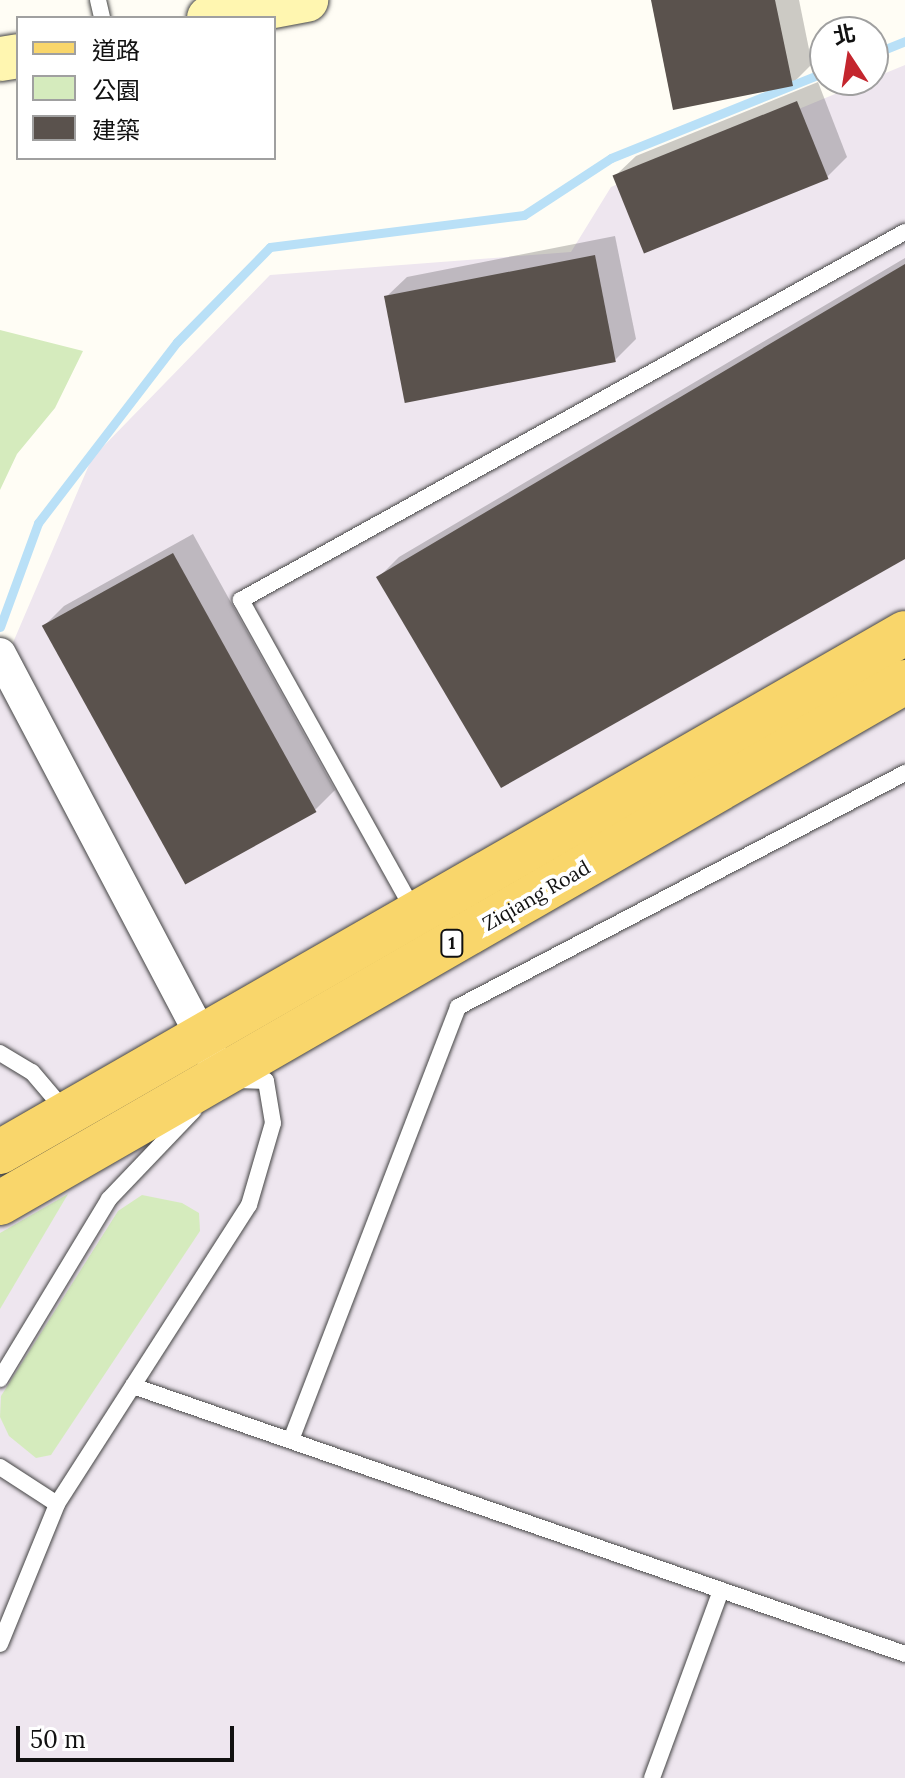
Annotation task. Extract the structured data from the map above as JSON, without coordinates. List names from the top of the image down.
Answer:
{
  "streets": {
    "main road": ["Ziqiang Road", "1"]
  },
  "legend": ["道路", "公園", "建築"],
  "scale_bar": "50 m",
  "north": "top"
}
